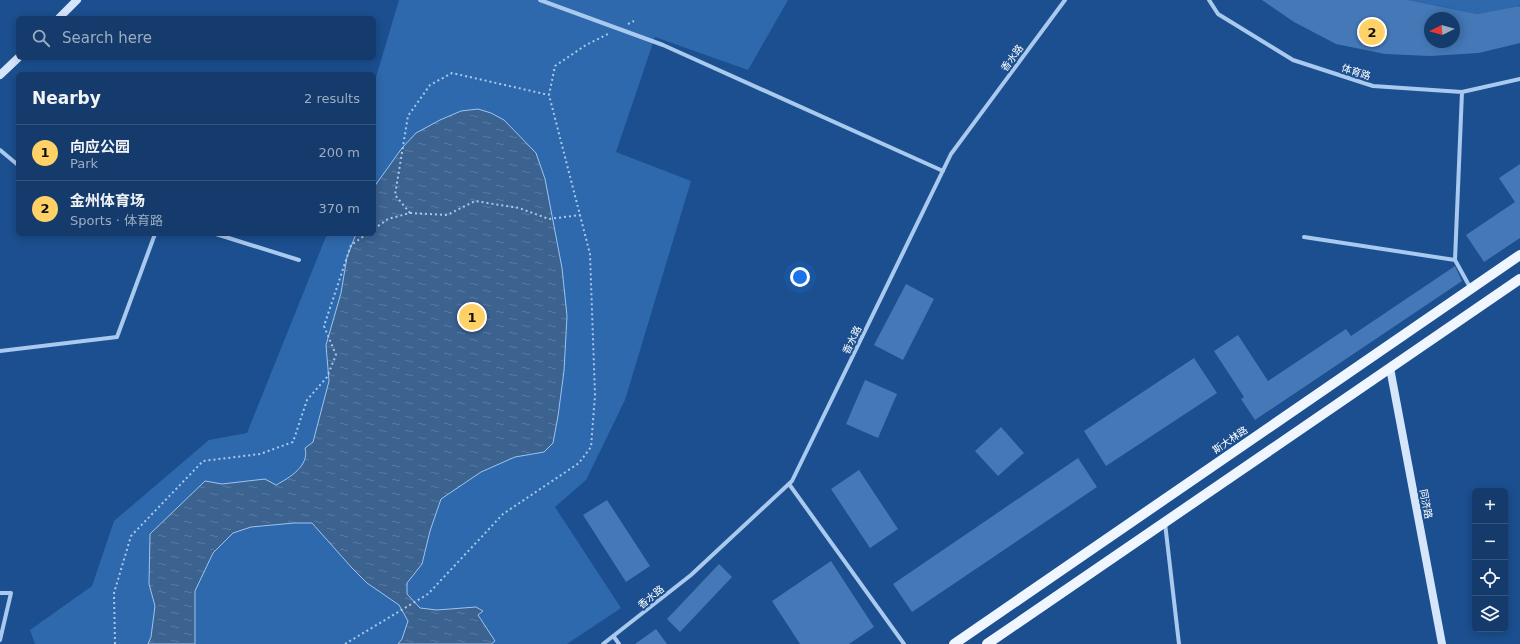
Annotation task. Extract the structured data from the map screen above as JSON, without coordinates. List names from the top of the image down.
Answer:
{
  "streets": {
    "main road": ["斯大林路"],
    "street": ["香水路", "体育路", "同济路"]
  },
  "north": "left",
  "page": {
    "search": "Search here",
    "pins": ["2", "1"],
    "heading": ["Nearby", "2 results"],
    "list": [
      {
        "mark": "1",
        "name": "向应公园",
        "note": "Park",
        "value": "200 m"
      },
      {
        "mark": "2",
        "name": "金州体育场",
        "note": "Sports · 体育路",
        "value": "370 m"
      }
    ],
    "map_buttons": ["+", "−"]
  }
}
